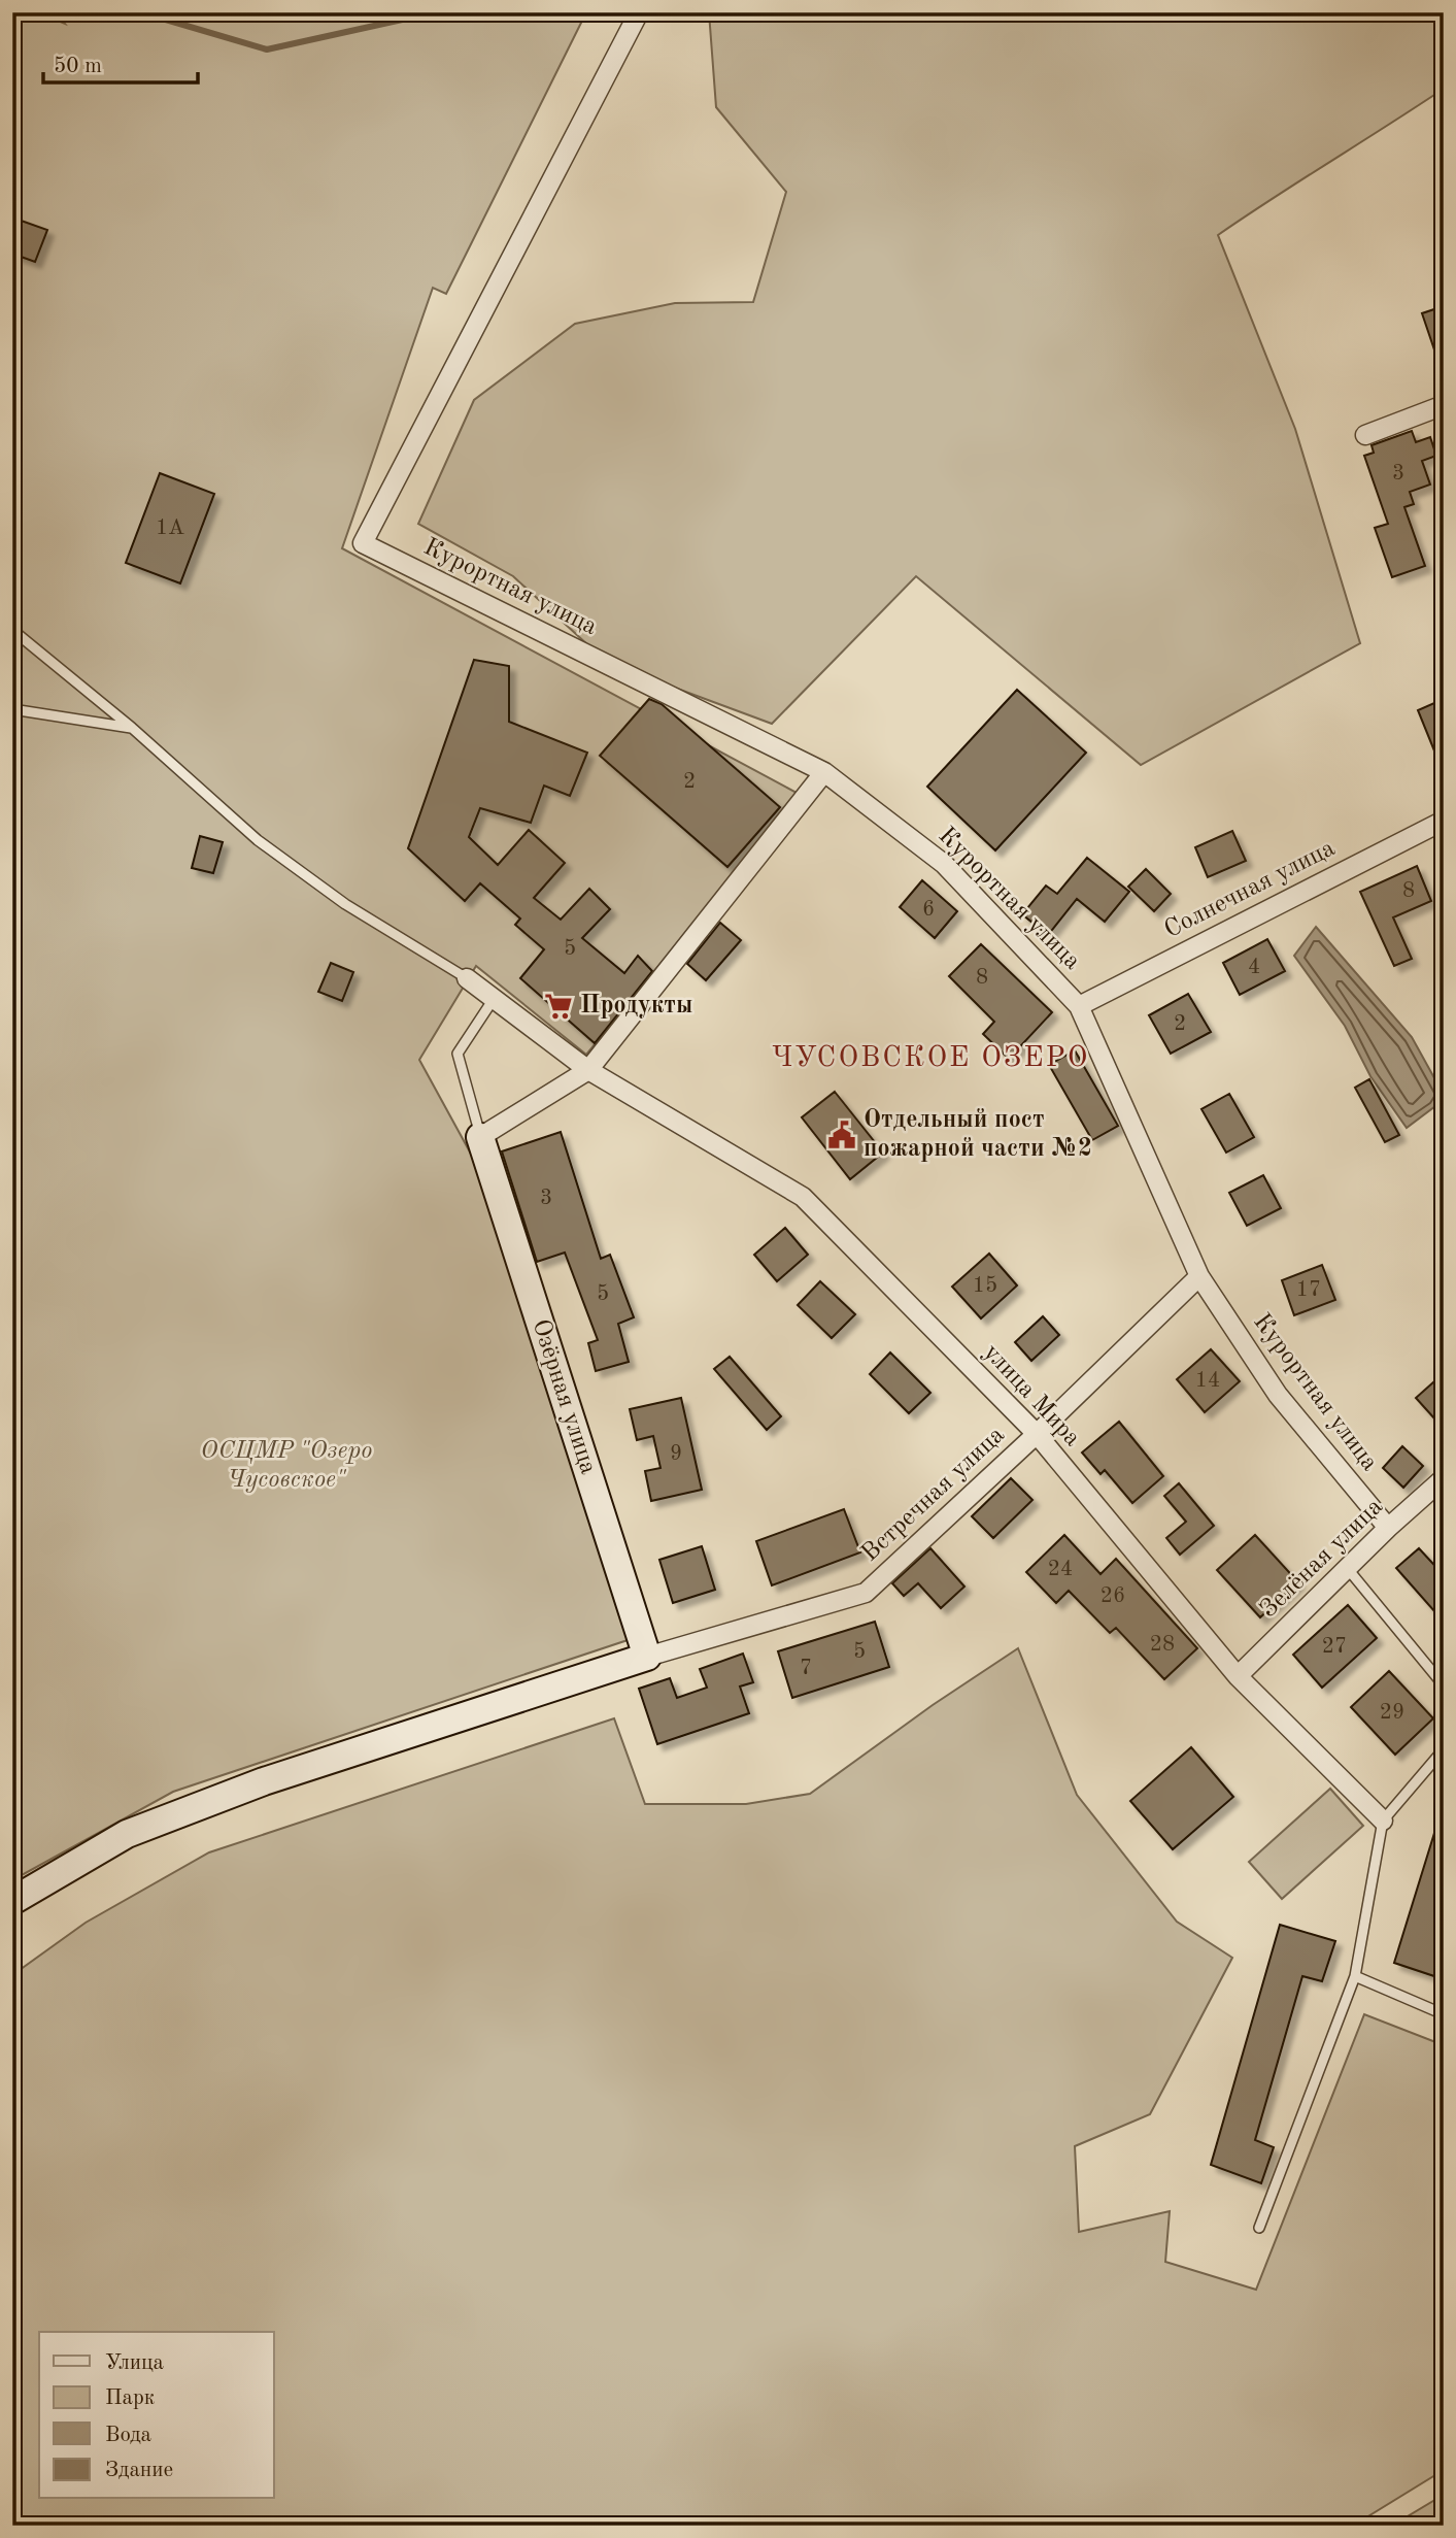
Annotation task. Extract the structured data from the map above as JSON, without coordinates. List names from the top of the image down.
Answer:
{
  "streets": {
    "street": [
      "Курортная улица",
      "Солнечная улица",
      "улица Мира",
      "Озёрная улица",
      "Встречная улица",
      "Зелёная улица"
    ]
  },
  "crossings": [
    ["Курортная улица", "Солнечная улица"],
    ["Курортная улица", "Встречная улица"],
    ["Курортная улица", "Зелёная улица"],
    ["улица Мира", "Встречная улица"],
    ["улица Мира", "Зелёная улица"],
    ["Озёрная улица", "Встречная улица"]
  ],
  "districts": ["ЧУСОВСКОЕ ОЗЕРО"],
  "parks": ["ОСЦМР \"Озеро Чусовское\""],
  "places": {
    "supermarket": ["Продукты"],
    "public building": ["Отдельный пост пожарной части №2"]
  },
  "house_numbers": [
    "3",
    "1А",
    "2",
    "8",
    "6",
    "5",
    "4",
    "8",
    "2",
    "3",
    "15",
    "17",
    "5",
    "14",
    "9",
    "24",
    "26",
    "28",
    "27",
    "5",
    "7",
    "29"
  ],
  "legend": [
    "Улица",
    "Парк",
    "Вода",
    "Здание"
  ],
  "scale_bar": "50 m"
}
